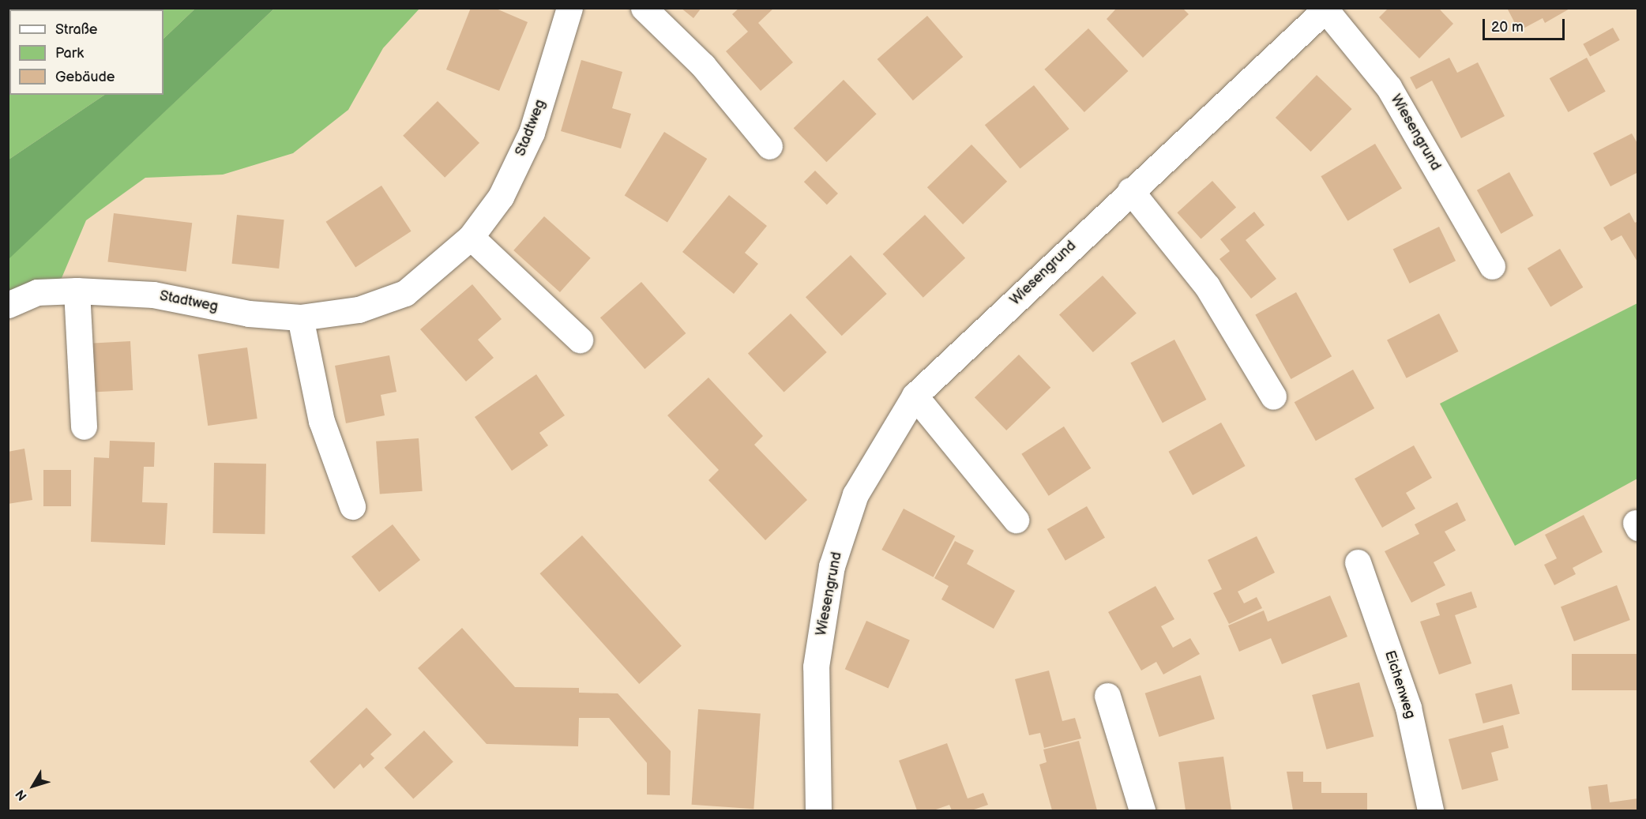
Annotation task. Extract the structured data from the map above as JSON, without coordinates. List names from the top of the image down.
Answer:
{
  "streets": {
    "street": ["Stadtweg", "Wiesengrund", "Eichenweg"]
  },
  "legend": ["Straße", "Park", "Gebäude"],
  "scale_bar": "20 m",
  "north": "bottom left"
}
